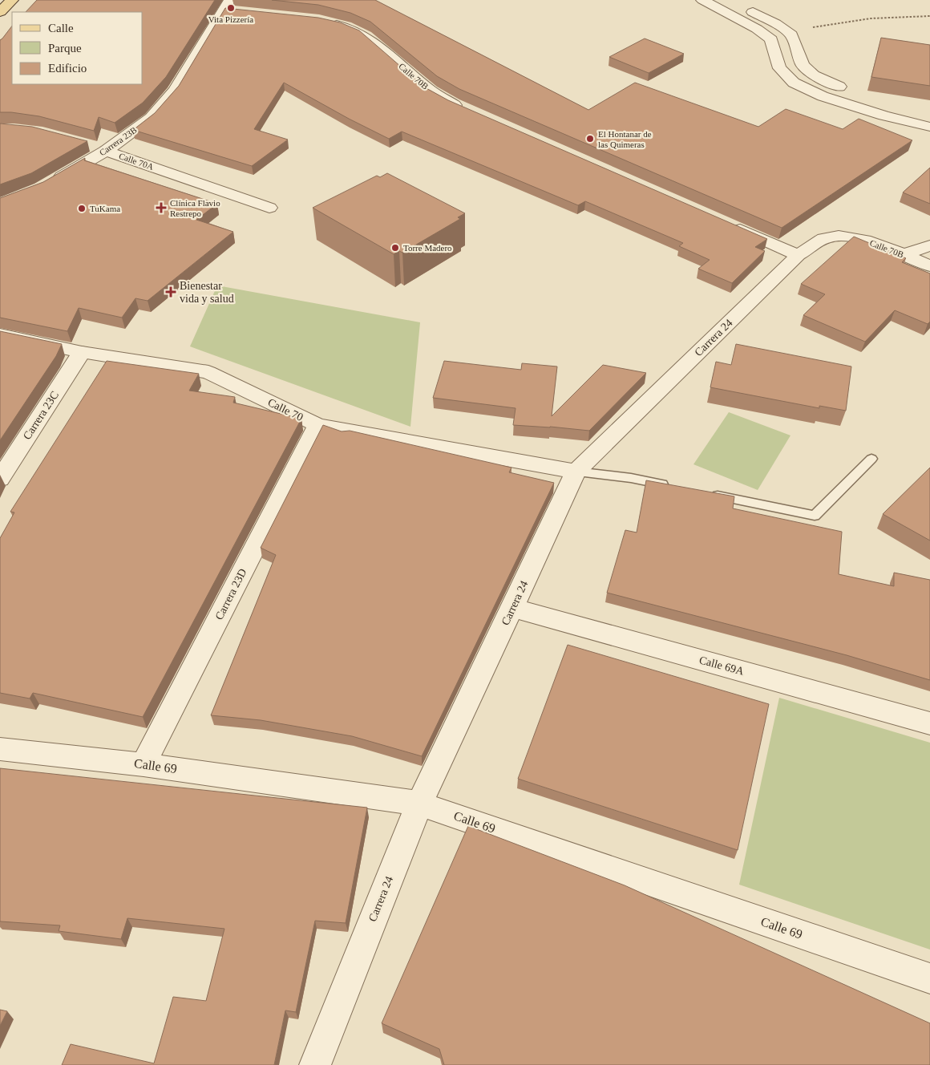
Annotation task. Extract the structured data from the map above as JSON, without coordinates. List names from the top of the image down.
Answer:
{
  "streets": {
    "street": [
      "Calle 70B",
      "Carrera 23B",
      "Calle 70A",
      "Carrera 24",
      "Calle 70",
      "Carrera 23C",
      "Carrera 23D",
      "Calle 69A",
      "Calle 69"
    ]
  },
  "crossings": [
    ["Calle 70B", "Carrera 24"],
    ["Carrera 23B", "Calle 70A"],
    ["Carrera 24", "Calle 70"],
    ["Carrera 24", "Calle 69A"],
    ["Carrera 24", "Calle 69"],
    ["Calle 70", "Carrera 23C"],
    ["Calle 70", "Carrera 23D"],
    ["Carrera 23D", "Calle 69"]
  ],
  "places": {
    "other": [
      "Vita Pizzería",
      "El Hontanar de las Quimeras",
      "TuKama",
      "Torre Madero"
    ],
    "health": ["Clínica Flavio Restrepo", "Bienestar vida y salud"]
  },
  "legend": ["Calle", "Parque", "Edificio"]
}
